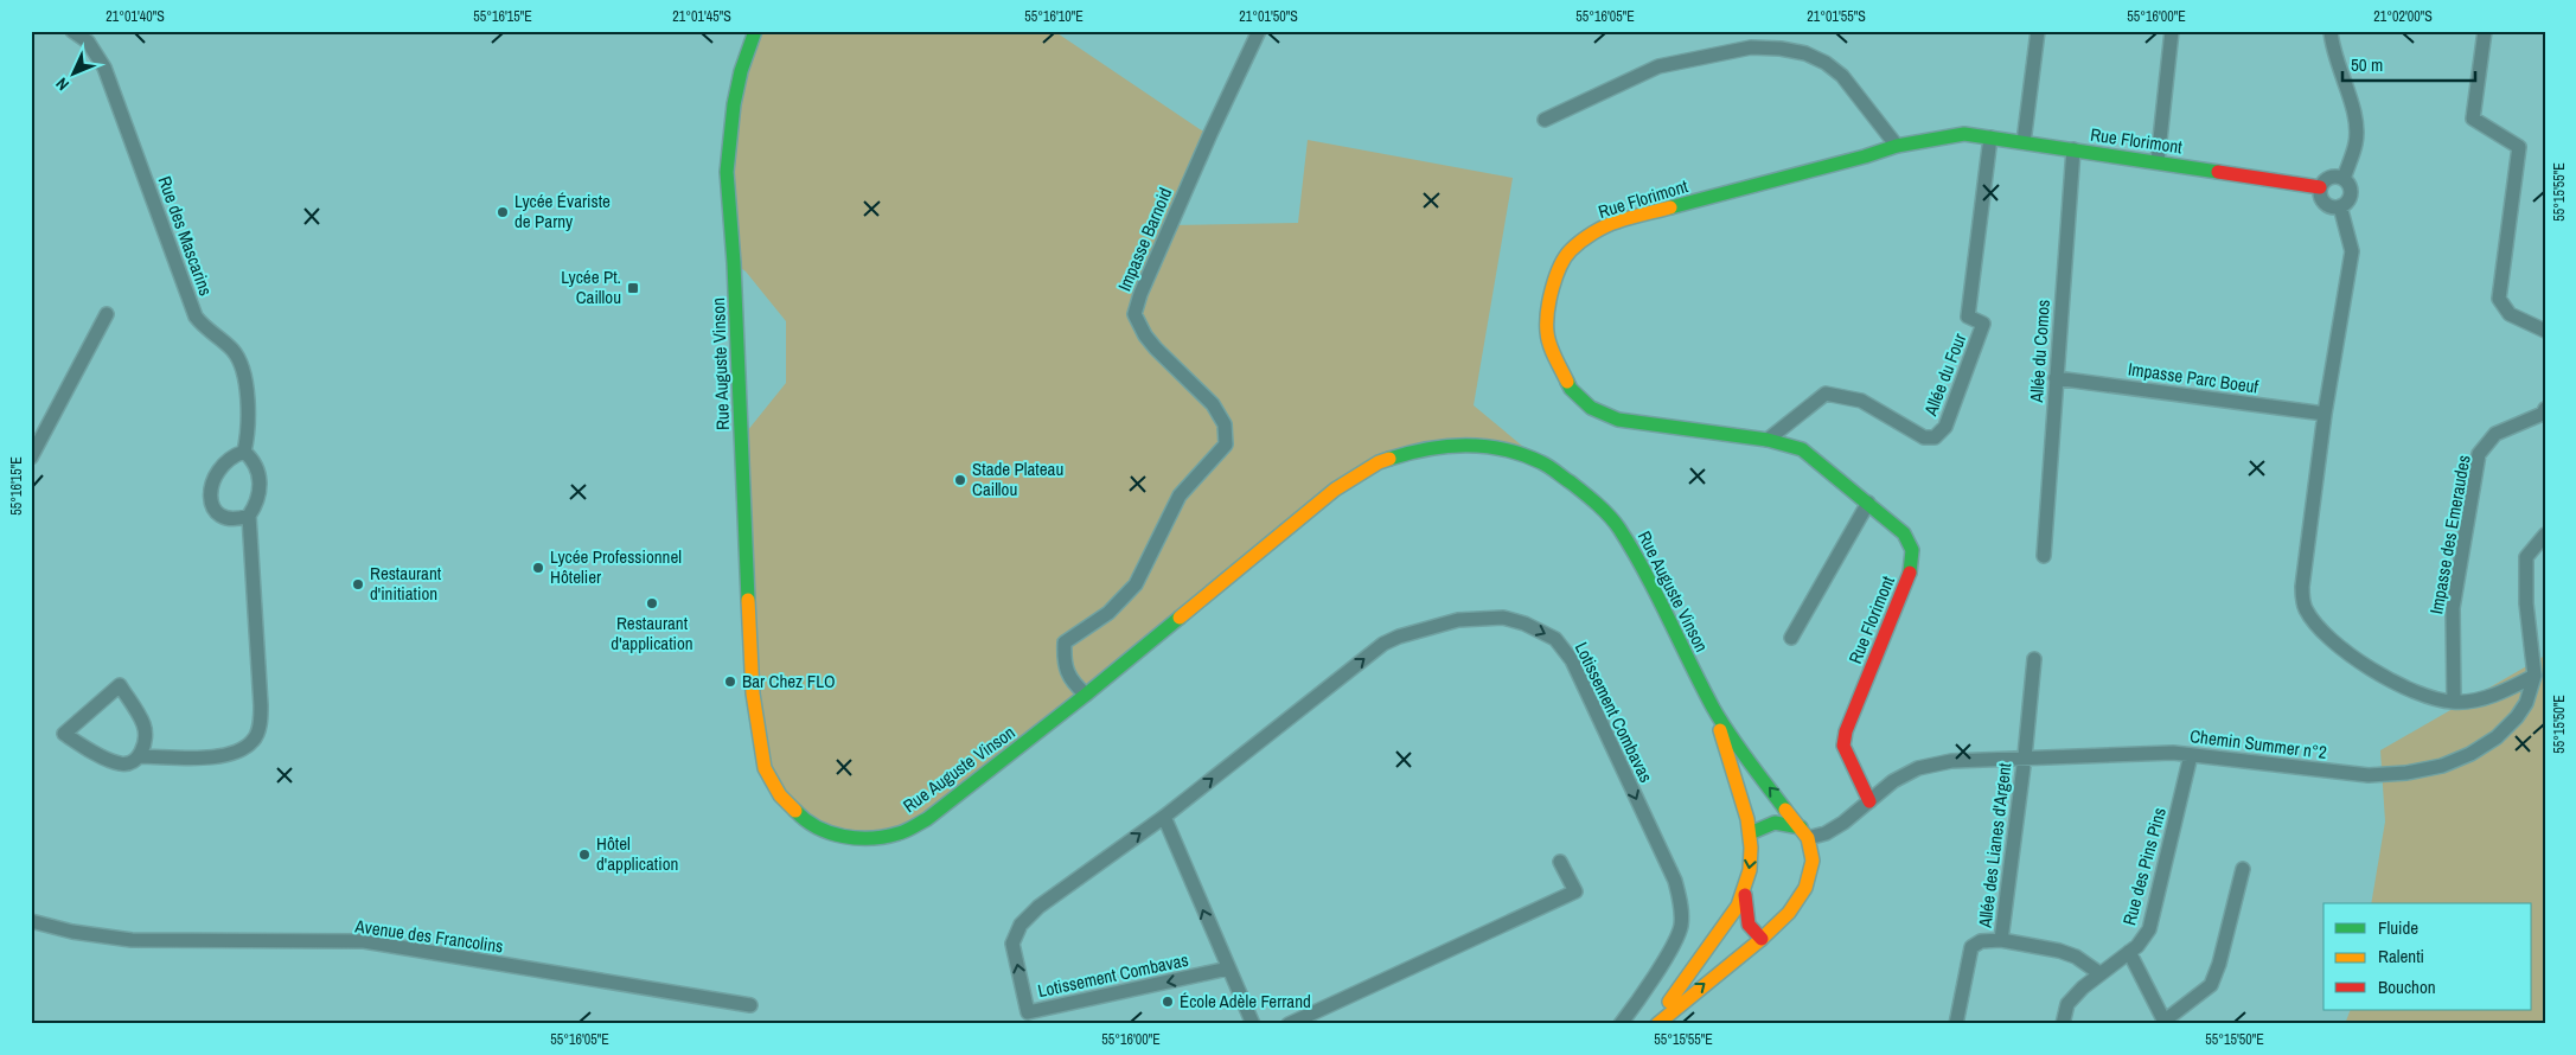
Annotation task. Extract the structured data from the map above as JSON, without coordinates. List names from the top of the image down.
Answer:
{
  "streets": {
    "main road": ["Rue Florimont", "Rue Auguste Vinson"],
    "street": [
      "Rue des Mascarins",
      "Impasse Barnoid",
      "Allée du Comos",
      "Allée du Four",
      "Impasse Parc Boeuf",
      "Impasse des Emeraudes",
      "Lotissement Combavas",
      "Chemin Summer n°2",
      "Allée des Lianes d'Argent",
      "Rue des Pins Pins",
      "Avenue des Francolins"
    ]
  },
  "crossings": [
    ["Rue Florimont", "Allée du Comos"],
    ["Rue Florimont", "Allée du Four"],
    ["Rue Florimont", "Chemin Summer n°2"],
    ["Impasse Barnoid", "Rue Auguste Vinson"],
    ["Allée du Comos", "Impasse Parc Boeuf"],
    ["Rue Auguste Vinson", "Chemin Summer n°2"],
    ["Chemin Summer n°2", "Allée des Lianes d'Argent"],
    ["Chemin Summer n°2", "Rue des Pins Pins"]
  ],
  "places": {
    "other": [
      "Lycée Évariste de Parny",
      "Stade Plateau Caillou",
      "Lycée Professionnel Hôtelier",
      "Restaurant d'initiation",
      "Restaurant d'application",
      "Bar Chez FLO",
      "Hôtel d'application",
      "École Adèle Ferrand"
    ],
    "transit": ["Lycée Pt. Caillou"]
  },
  "legend": ["Fluide", "Ralenti", "Bouchon"],
  "scale_bar": "50 m",
  "north": "bottom left",
  "coordinates": [
    "21°01'40\"S",
    "55°16'15\"E",
    "21°01'45\"S",
    "55°16'10\"E",
    "21°01'50\"S",
    "55°16'05\"E",
    "21°01'55\"S",
    "55°16'00\"E",
    "21°02'00\"S",
    "55°15'55\"E",
    "55°15'50\"E"
  ]
}
